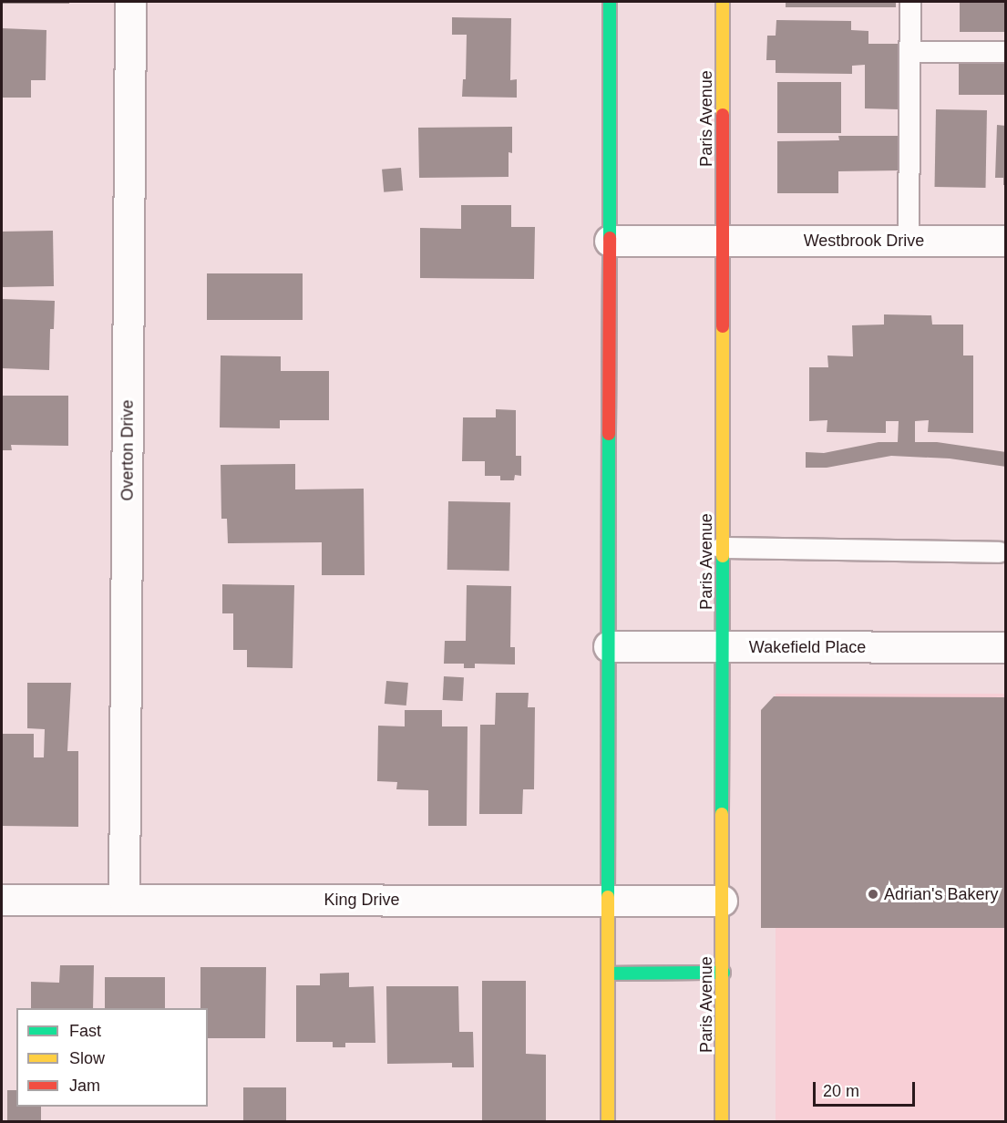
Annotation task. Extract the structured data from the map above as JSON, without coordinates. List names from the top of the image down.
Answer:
{
  "streets": {
    "street": [
      "Paris Avenue",
      "Westbrook Drive",
      "Overton Drive",
      "Wakefield Place",
      "King Drive"
    ]
  },
  "crossings": [
    ["Paris Avenue", "Westbrook Drive"],
    ["Paris Avenue", "Wakefield Place"],
    ["Paris Avenue", "King Drive"],
    ["Overton Drive", "King Drive"]
  ],
  "places": ["Adrian's Bakery"],
  "legend": ["Fast", "Slow", "Jam"],
  "scale_bar": "20 m"
}
